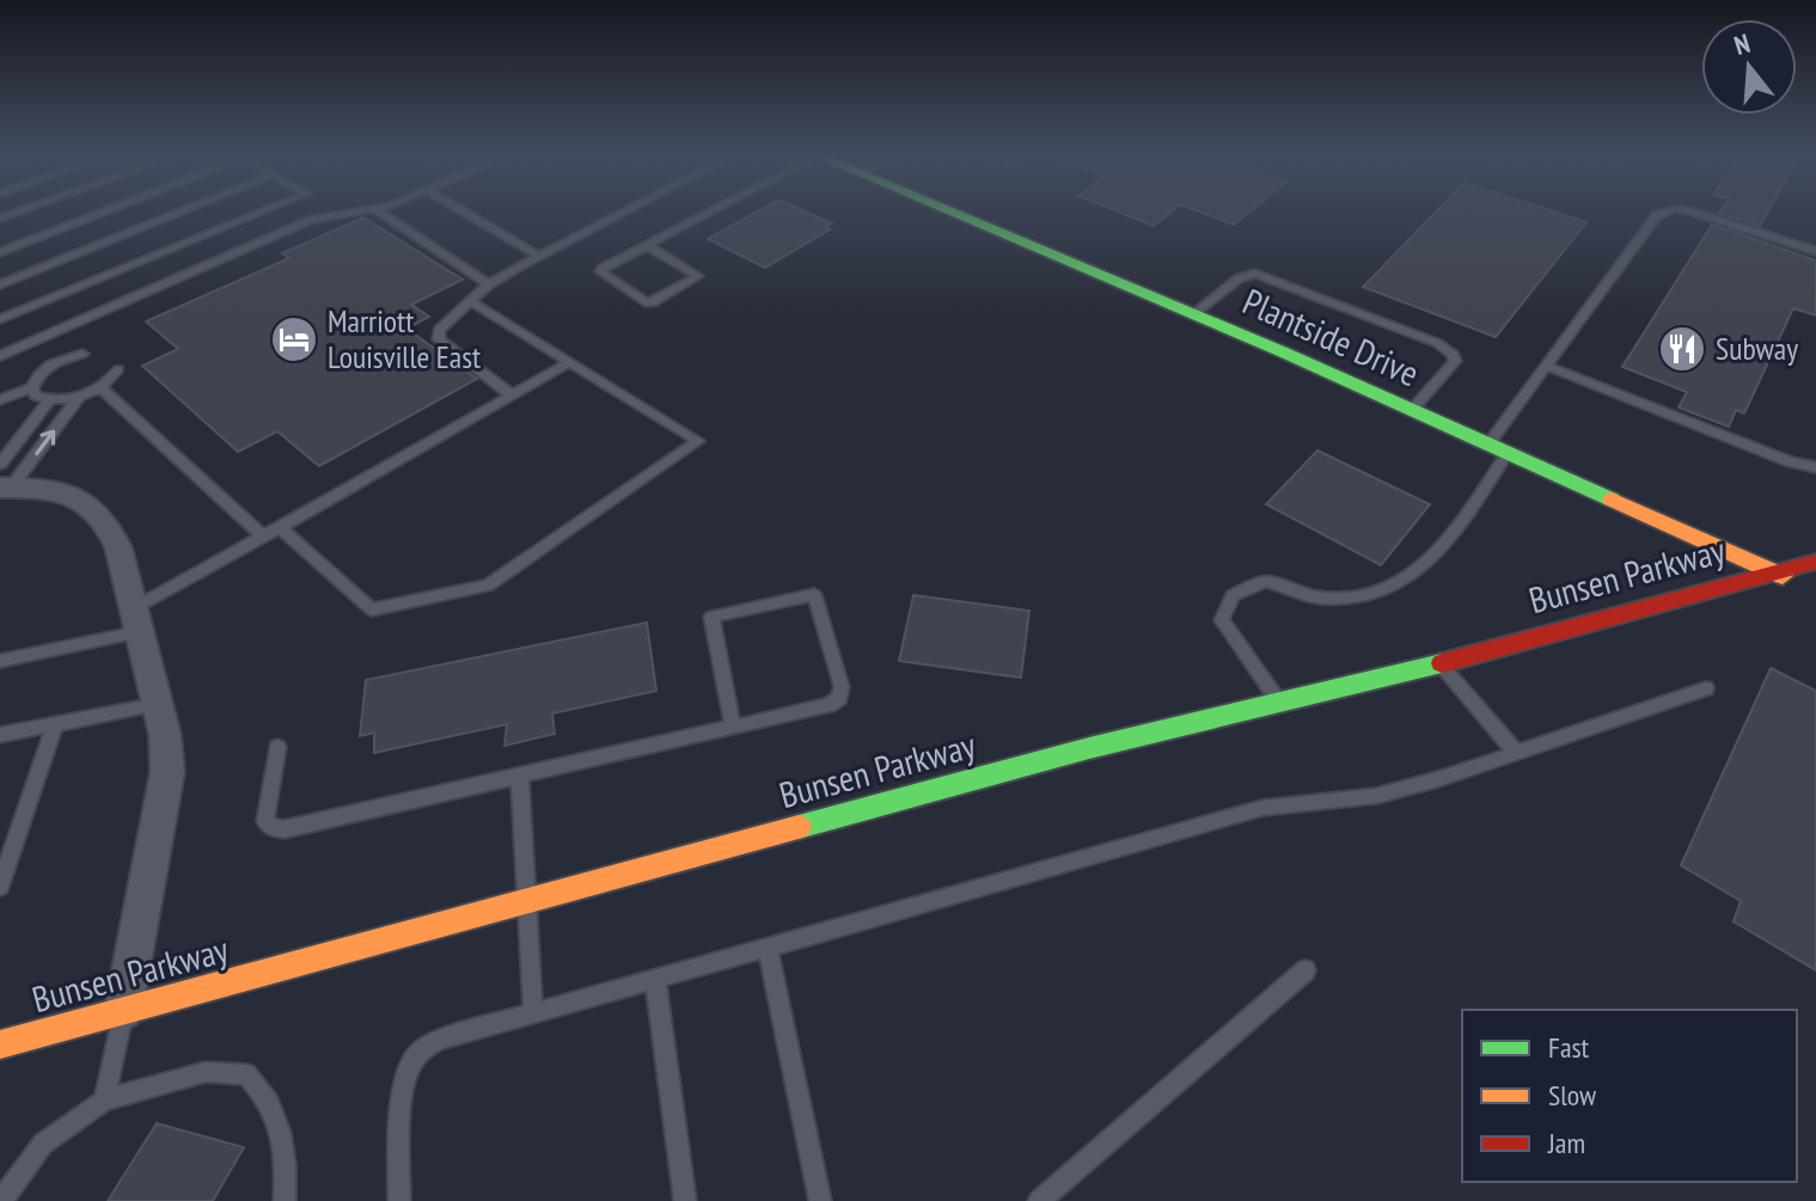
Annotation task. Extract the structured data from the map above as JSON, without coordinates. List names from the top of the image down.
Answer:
{
  "streets": {
    "street": ["Plantside Drive", "Bunsen Parkway"]
  },
  "crossings": [
    ["Plantside Drive", "Bunsen Parkway"]
  ],
  "places": {
    "hotel": ["Marriott Louisville East"],
    "restaurant": ["Subway"]
  },
  "legend": ["Fast", "Slow", "Jam"],
  "north": "top"
}
